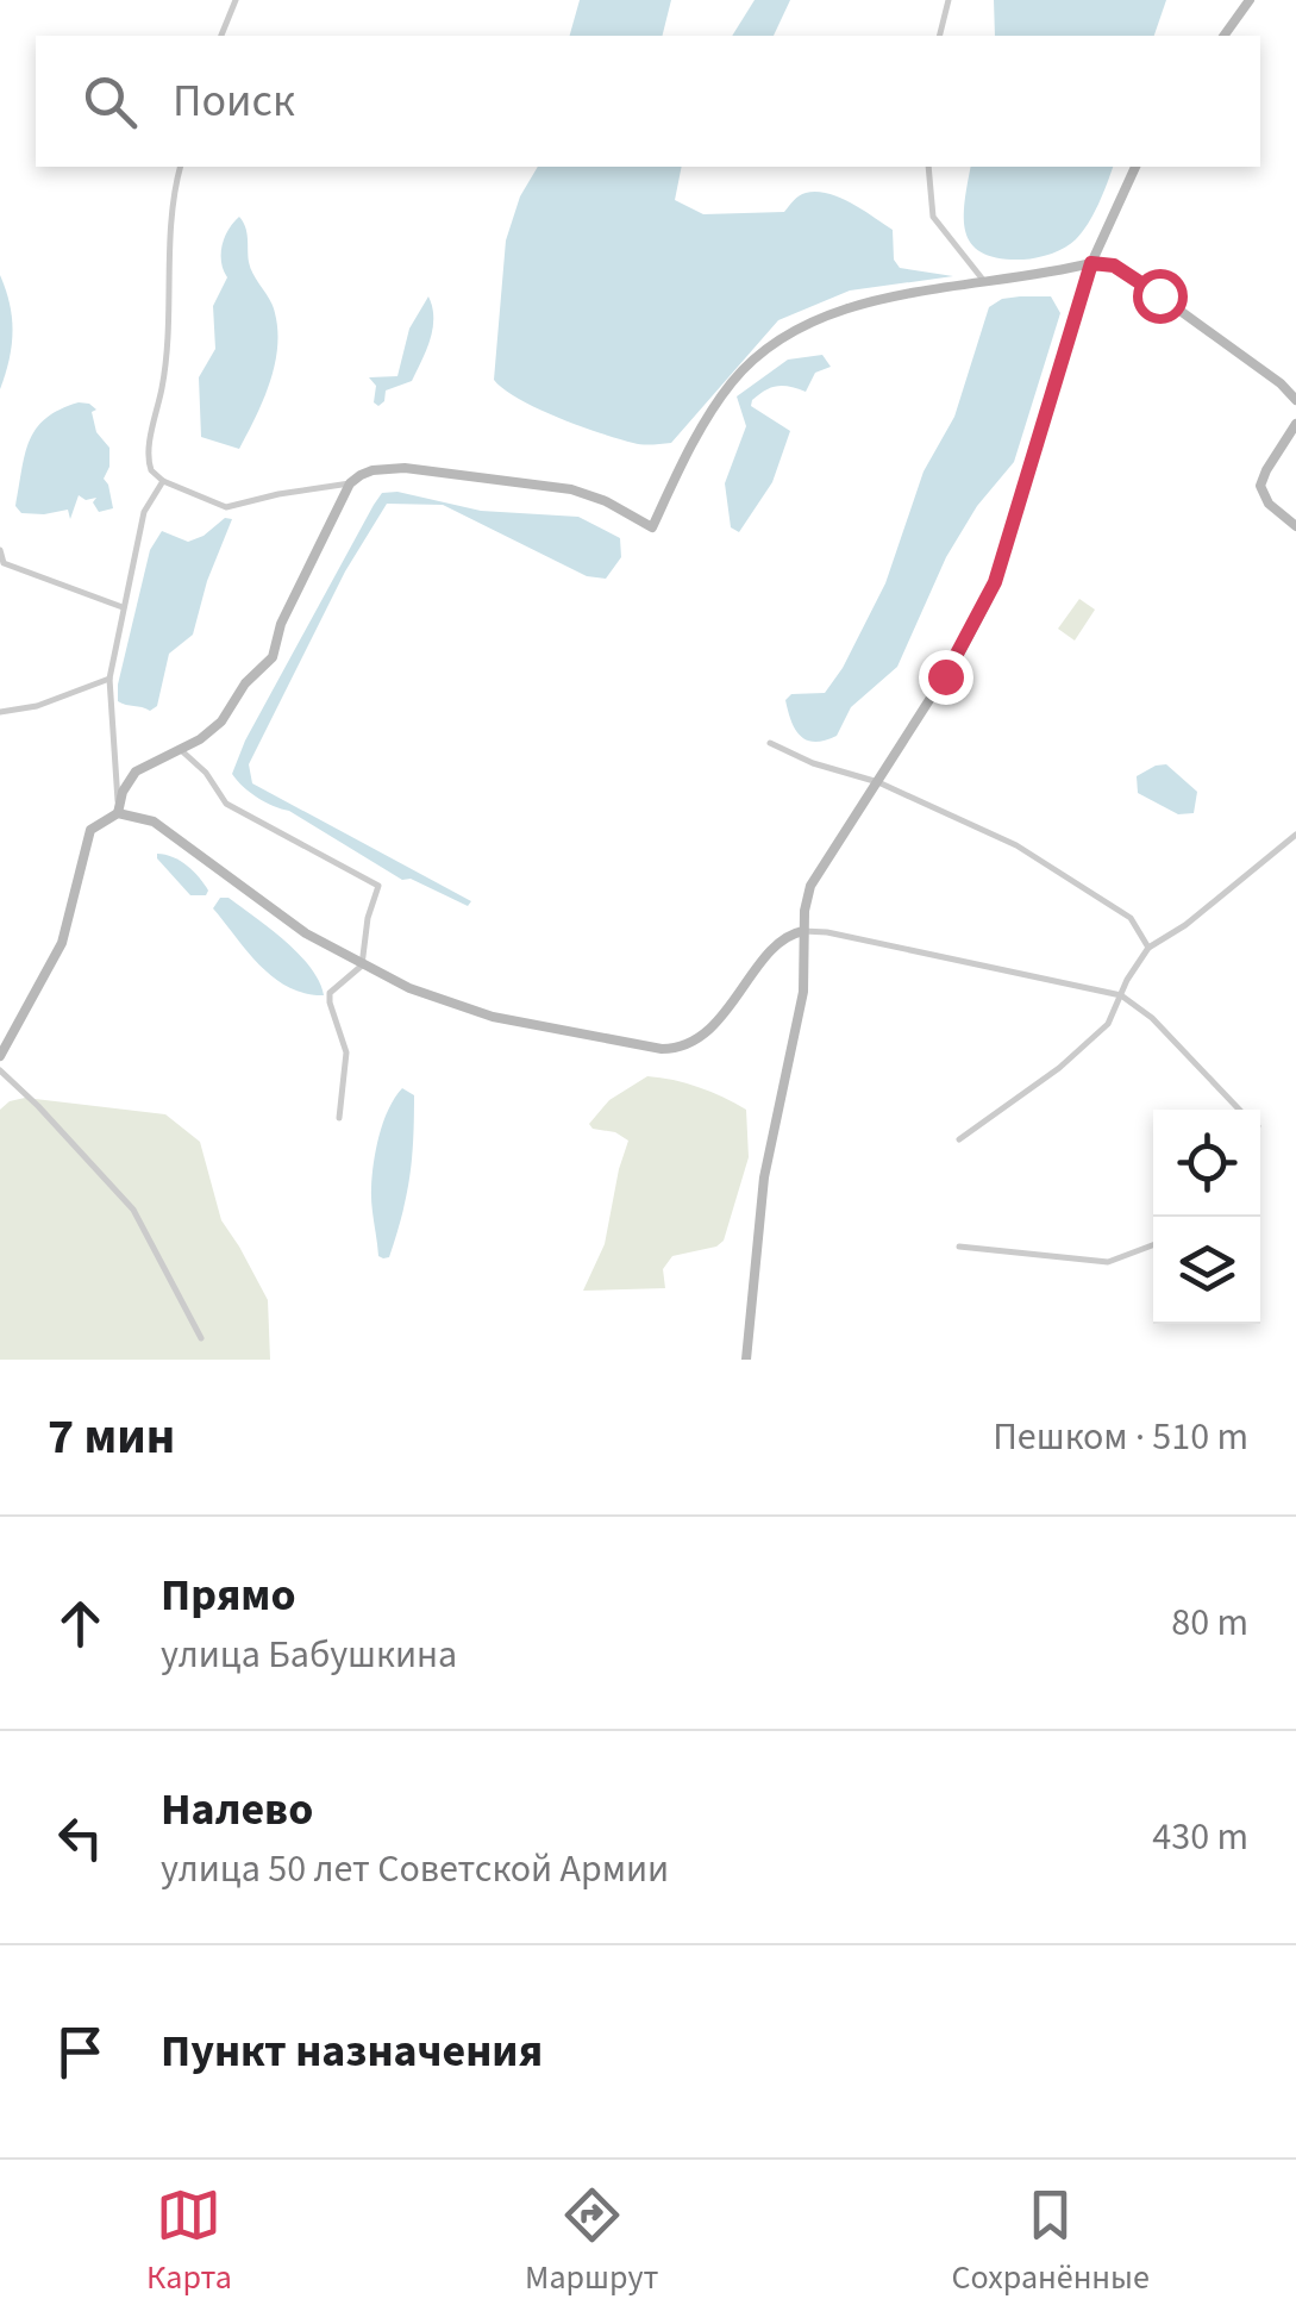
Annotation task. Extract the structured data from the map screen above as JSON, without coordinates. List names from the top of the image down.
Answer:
{
  "page": {
    "search": "Поиск",
    "heading": ["7 мин", "Пешком · 510 m"],
    "list": [
      ["Прямо", "улица Бабушкина", "80 m"],
      ["Налево", "улица 50 лет Советской Армии", "430 m"],
      "Пункт назначения"
    ],
    "nav": ["Карта", "Маршрут", "Сохранённые"]
  }
}
